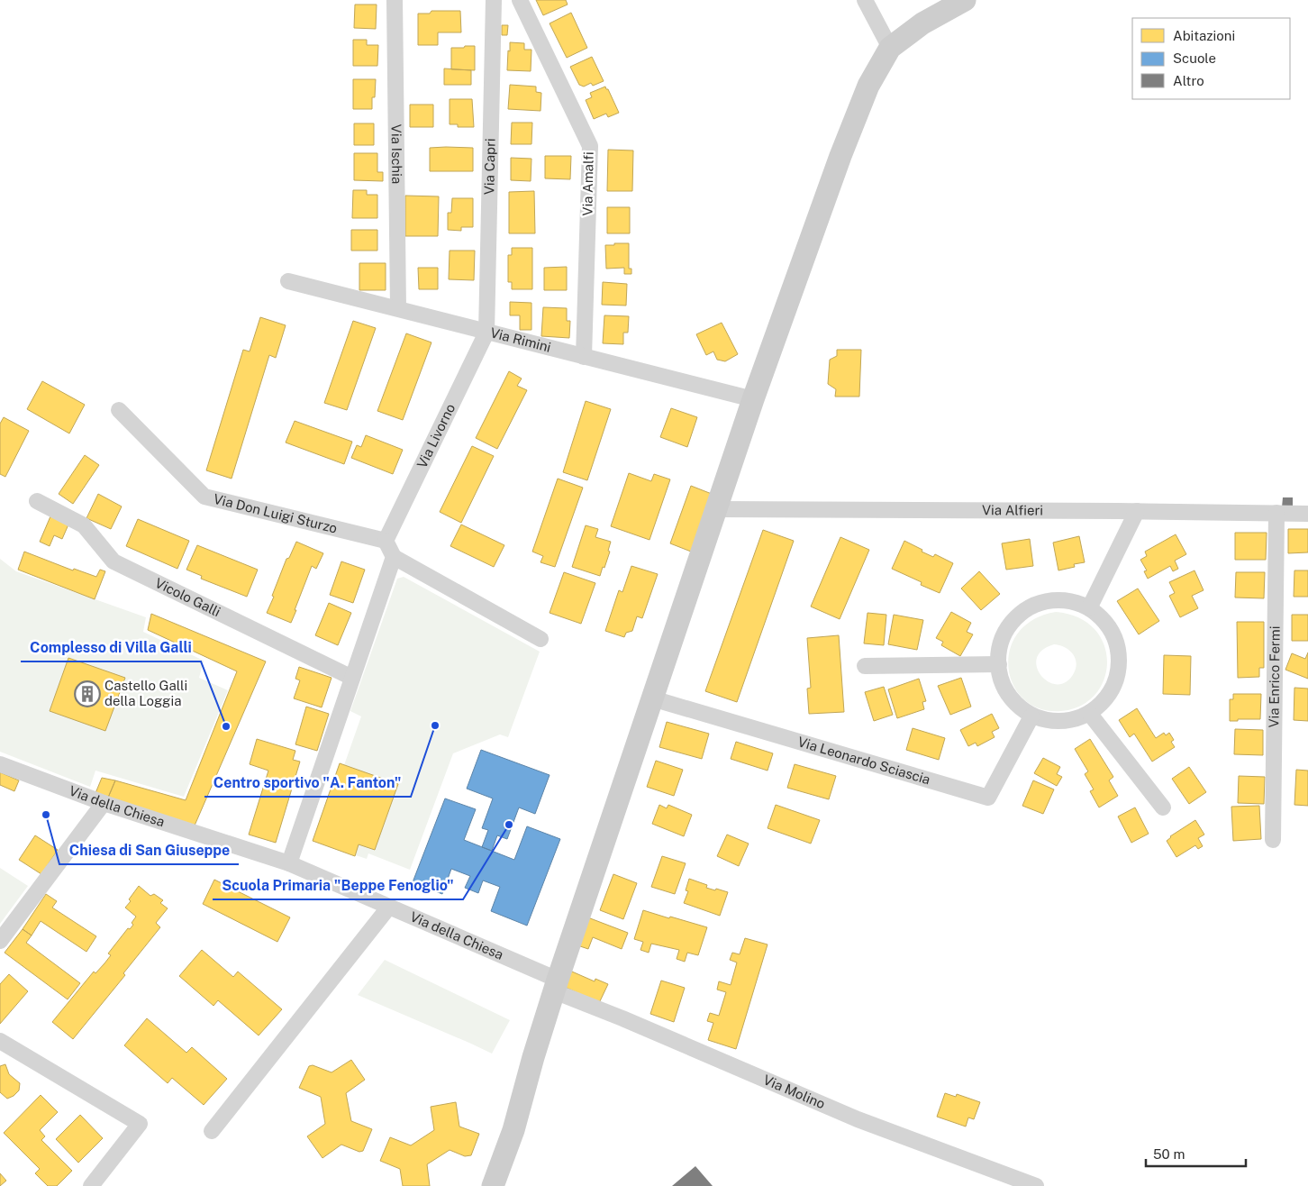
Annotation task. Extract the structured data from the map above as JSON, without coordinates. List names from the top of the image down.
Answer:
{
  "streets": {
    "street": [
      "Via Ischia",
      "Via Capri",
      "Via Amalfi",
      "Via Rimini",
      "Via Livorno",
      "Via Alfieri",
      "Via Don Luigi Sturzo",
      "Vicolo Galli",
      "Via Enrico Fermi",
      "Via Leonardo Sciascia",
      "Via della Chiesa",
      "Via Molino"
    ]
  },
  "crossings": [
    ["Via Ischia", "Via Rimini"],
    ["Via Capri", "Via Rimini"],
    ["Via Capri", "Via Livorno"],
    ["Via Amalfi", "Via Rimini"],
    ["Via Rimini", "Via Livorno"],
    ["Via Livorno", "Via Don Luigi Sturzo"],
    ["Via Alfieri", "Via Enrico Fermi"],
    ["Via della Chiesa", "Via Molino"]
  ],
  "places": {
    "building": ["Castello Galli della Loggia"],
    "other": [
      "Centro sportivo \"A. Fanton\"",
      "Complesso di Villa Galli",
      "Chiesa di San Giuseppe",
      "Scuola Primaria \"Beppe Fenoglio\""
    ]
  },
  "legend": ["Abitazioni", "Scuole", "Altro"],
  "scale_bar": "50 m"
}
